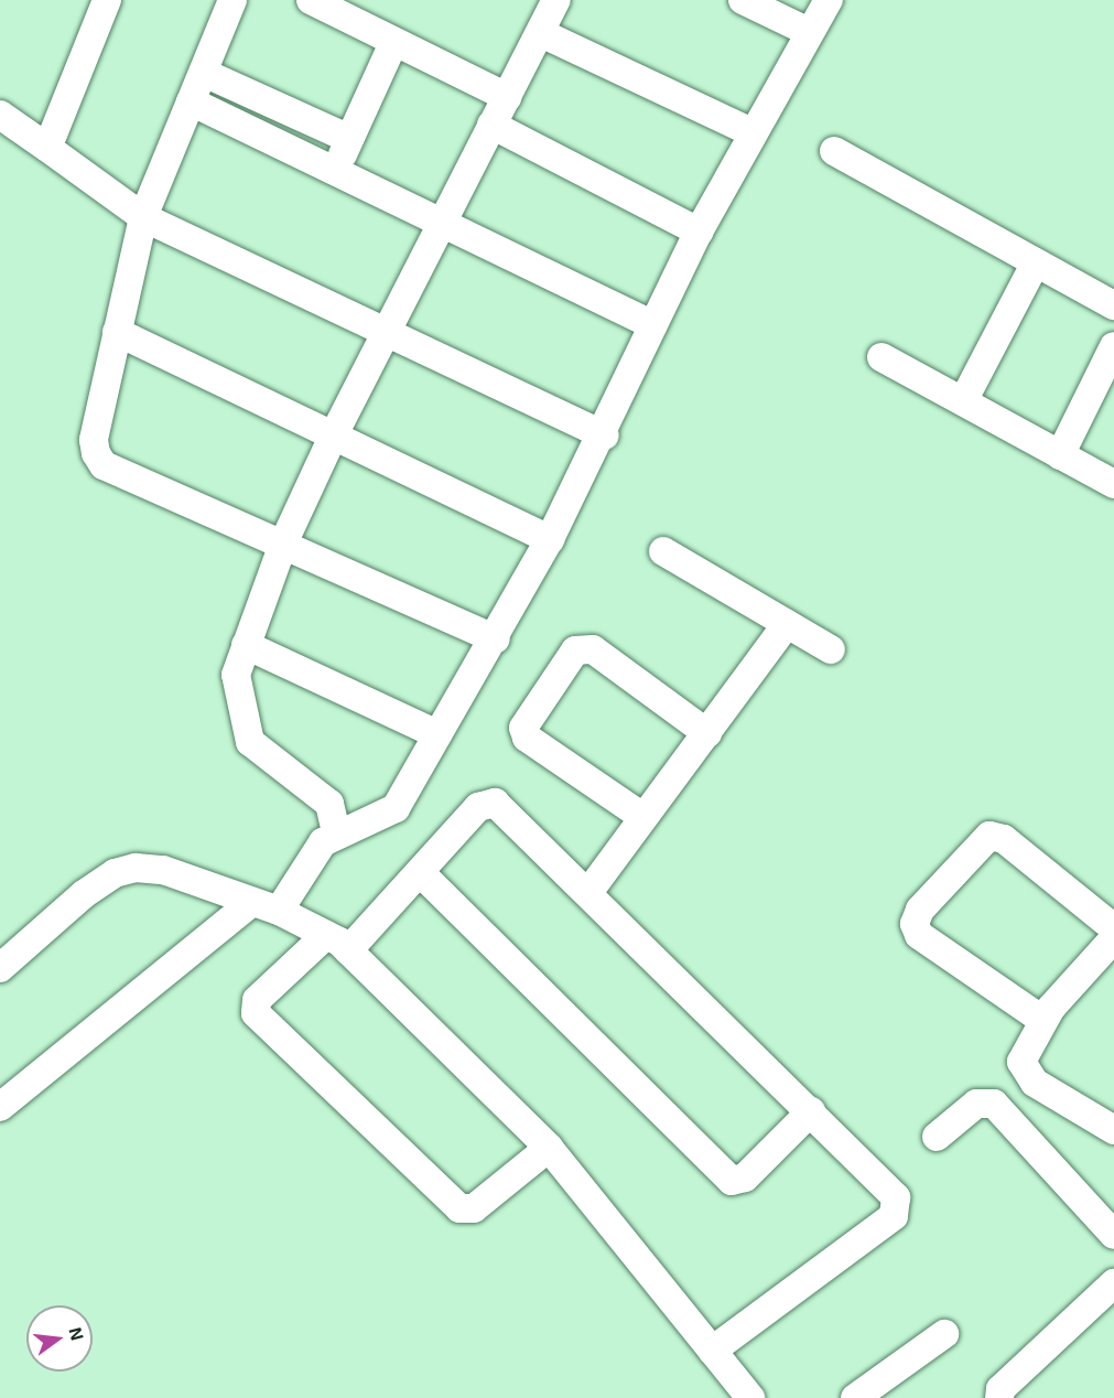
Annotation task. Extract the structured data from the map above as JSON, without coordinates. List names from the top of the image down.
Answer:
{
  "north": "right"
}
